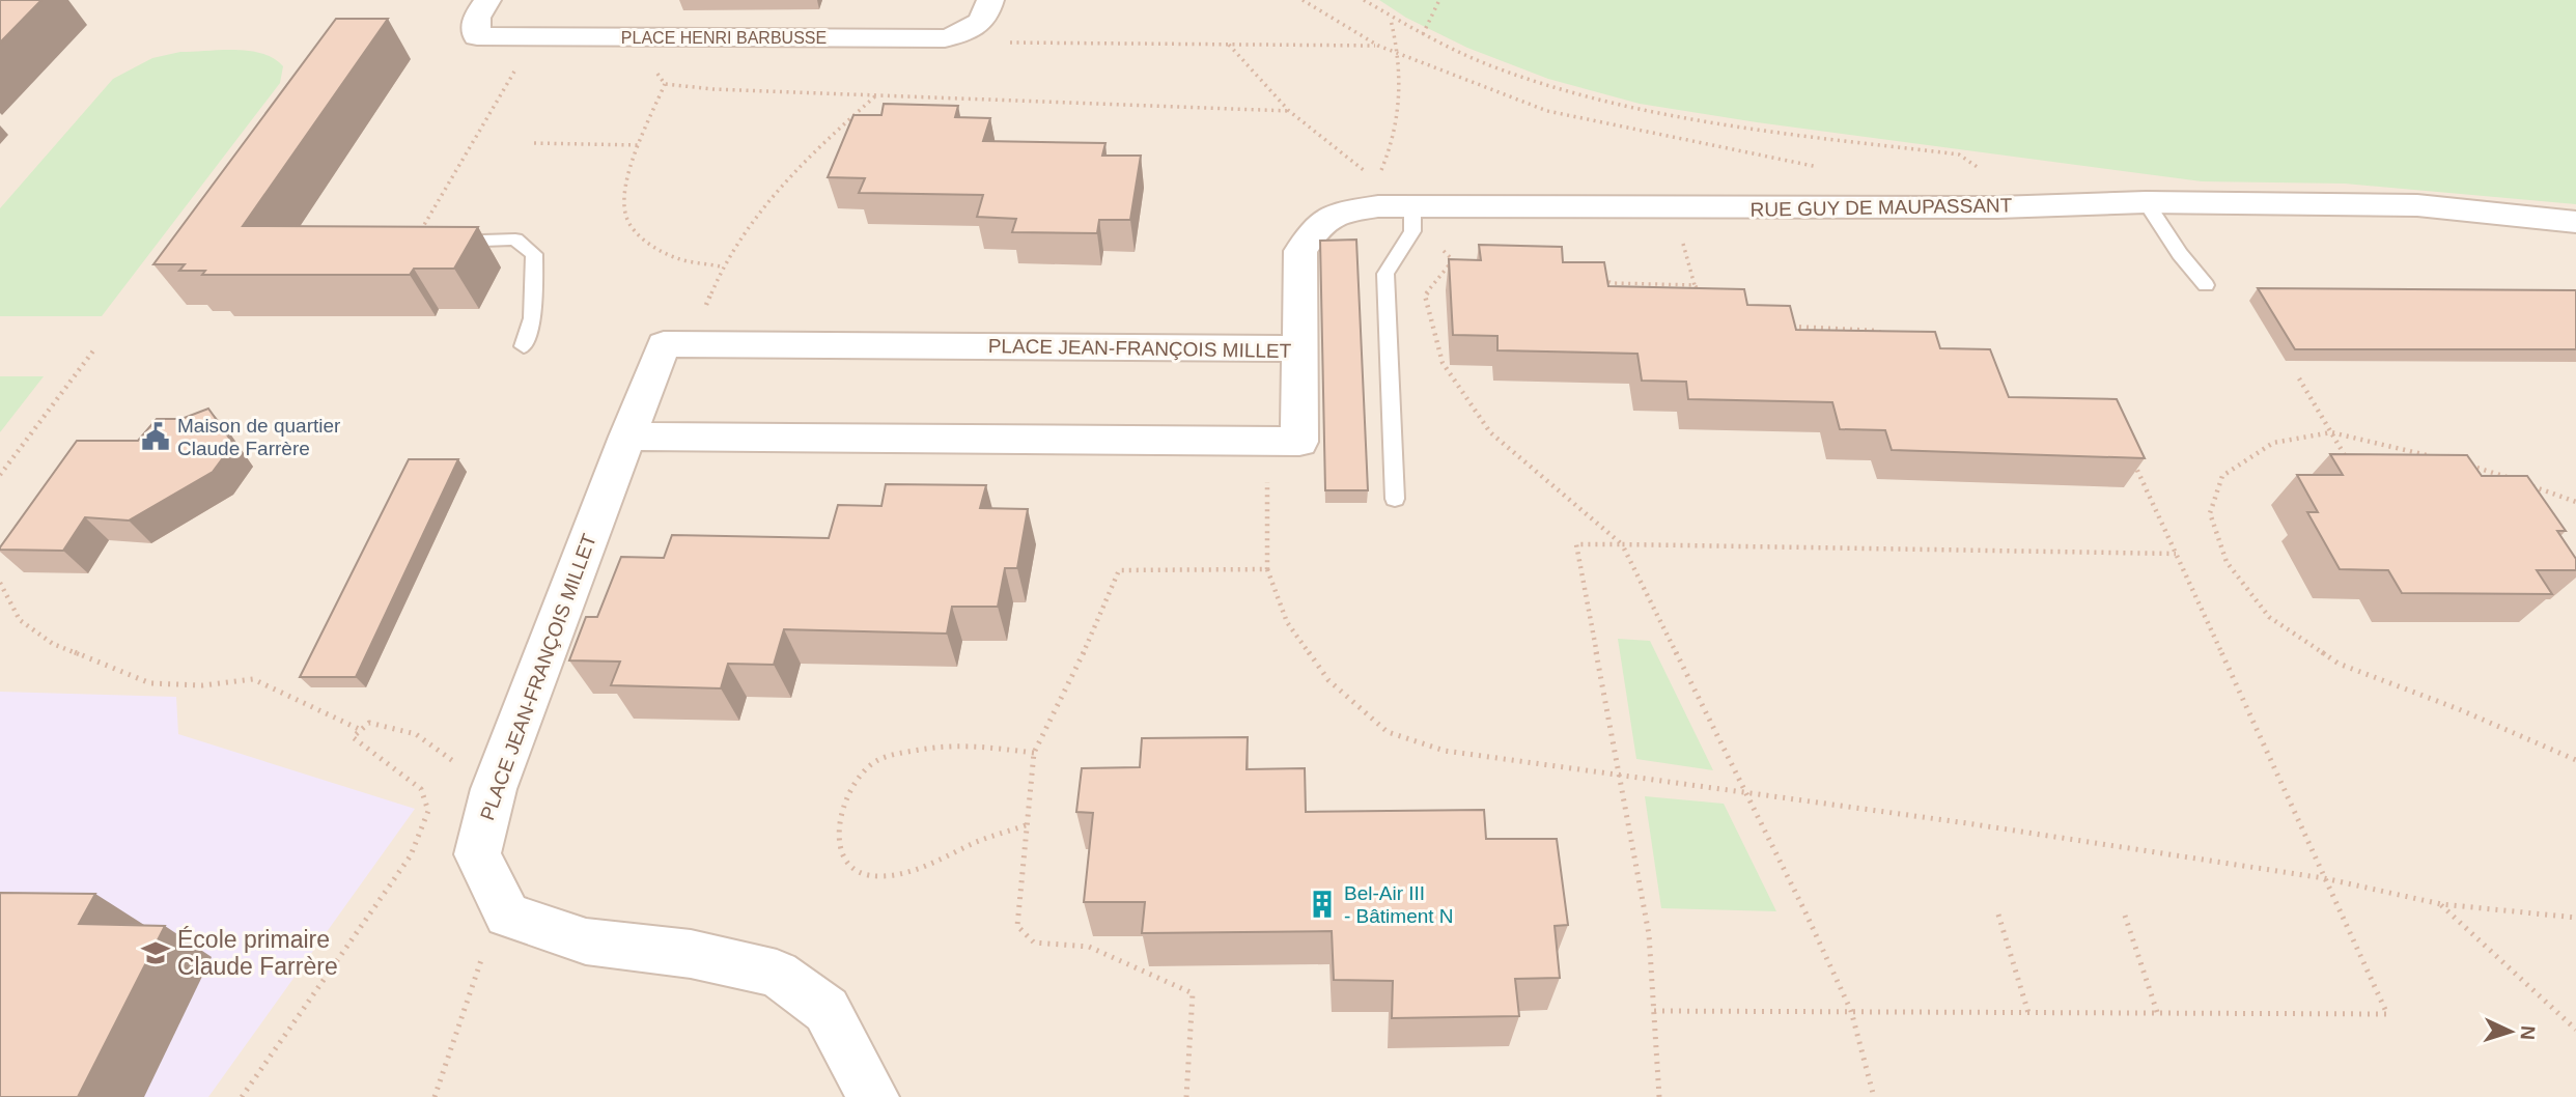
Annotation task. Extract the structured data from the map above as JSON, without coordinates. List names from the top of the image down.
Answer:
{
  "streets": {
    "street": ["PLACE HENRI BARBUSSE", "RUE GUY DE MAUPASSANT", "PLACE JEAN-FRANÇOIS MILLET"]
  },
  "crossings": [
    ["RUE GUY DE MAUPASSANT", "PLACE JEAN-FRANÇOIS MILLET"]
  ],
  "places": {
    "public building": ["Maison de quartier Claude Farrère"],
    "building": ["Bel-Air III - Bâtiment N"],
    "school or university": ["École primaire Claude Farrère"]
  },
  "north": "right"
}
